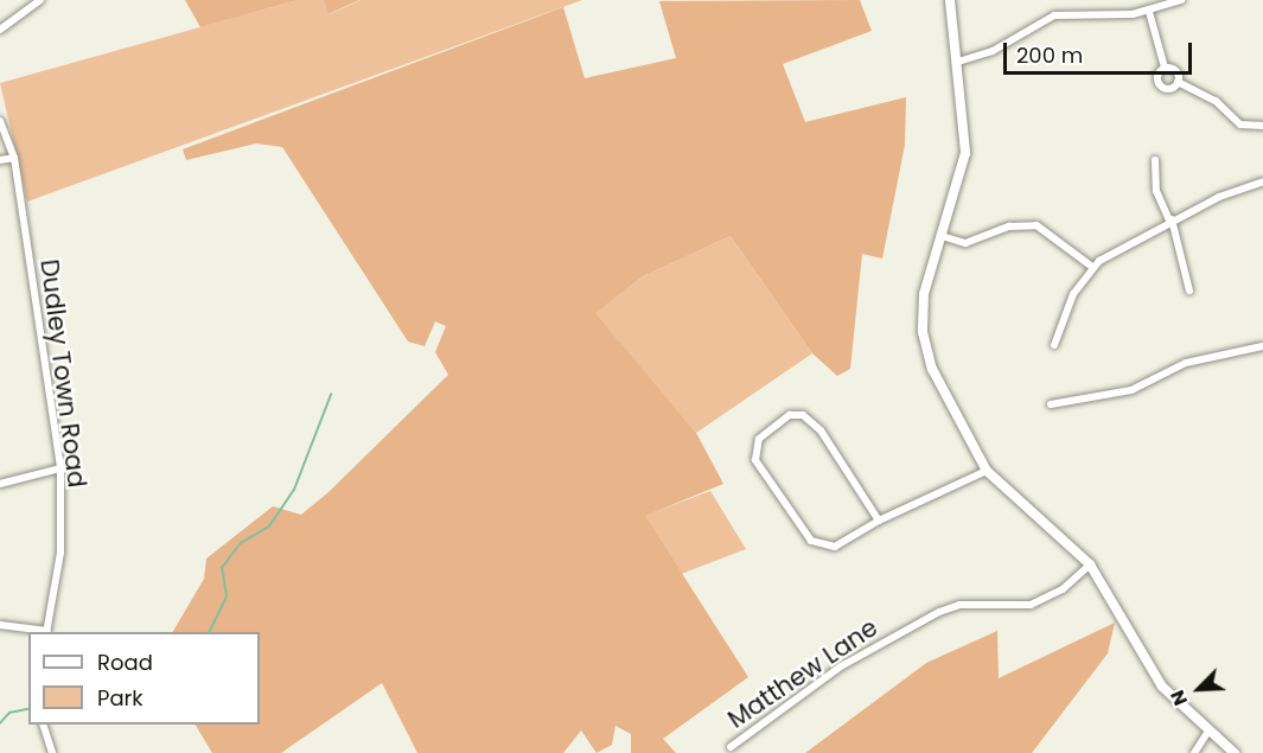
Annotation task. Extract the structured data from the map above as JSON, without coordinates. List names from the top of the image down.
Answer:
{
  "streets": {
    "street": ["Dudley Town Road", "Matthew Lane"]
  },
  "legend": ["Road", "Park"],
  "scale_bar": "200 m",
  "north": "bottom left"
}
